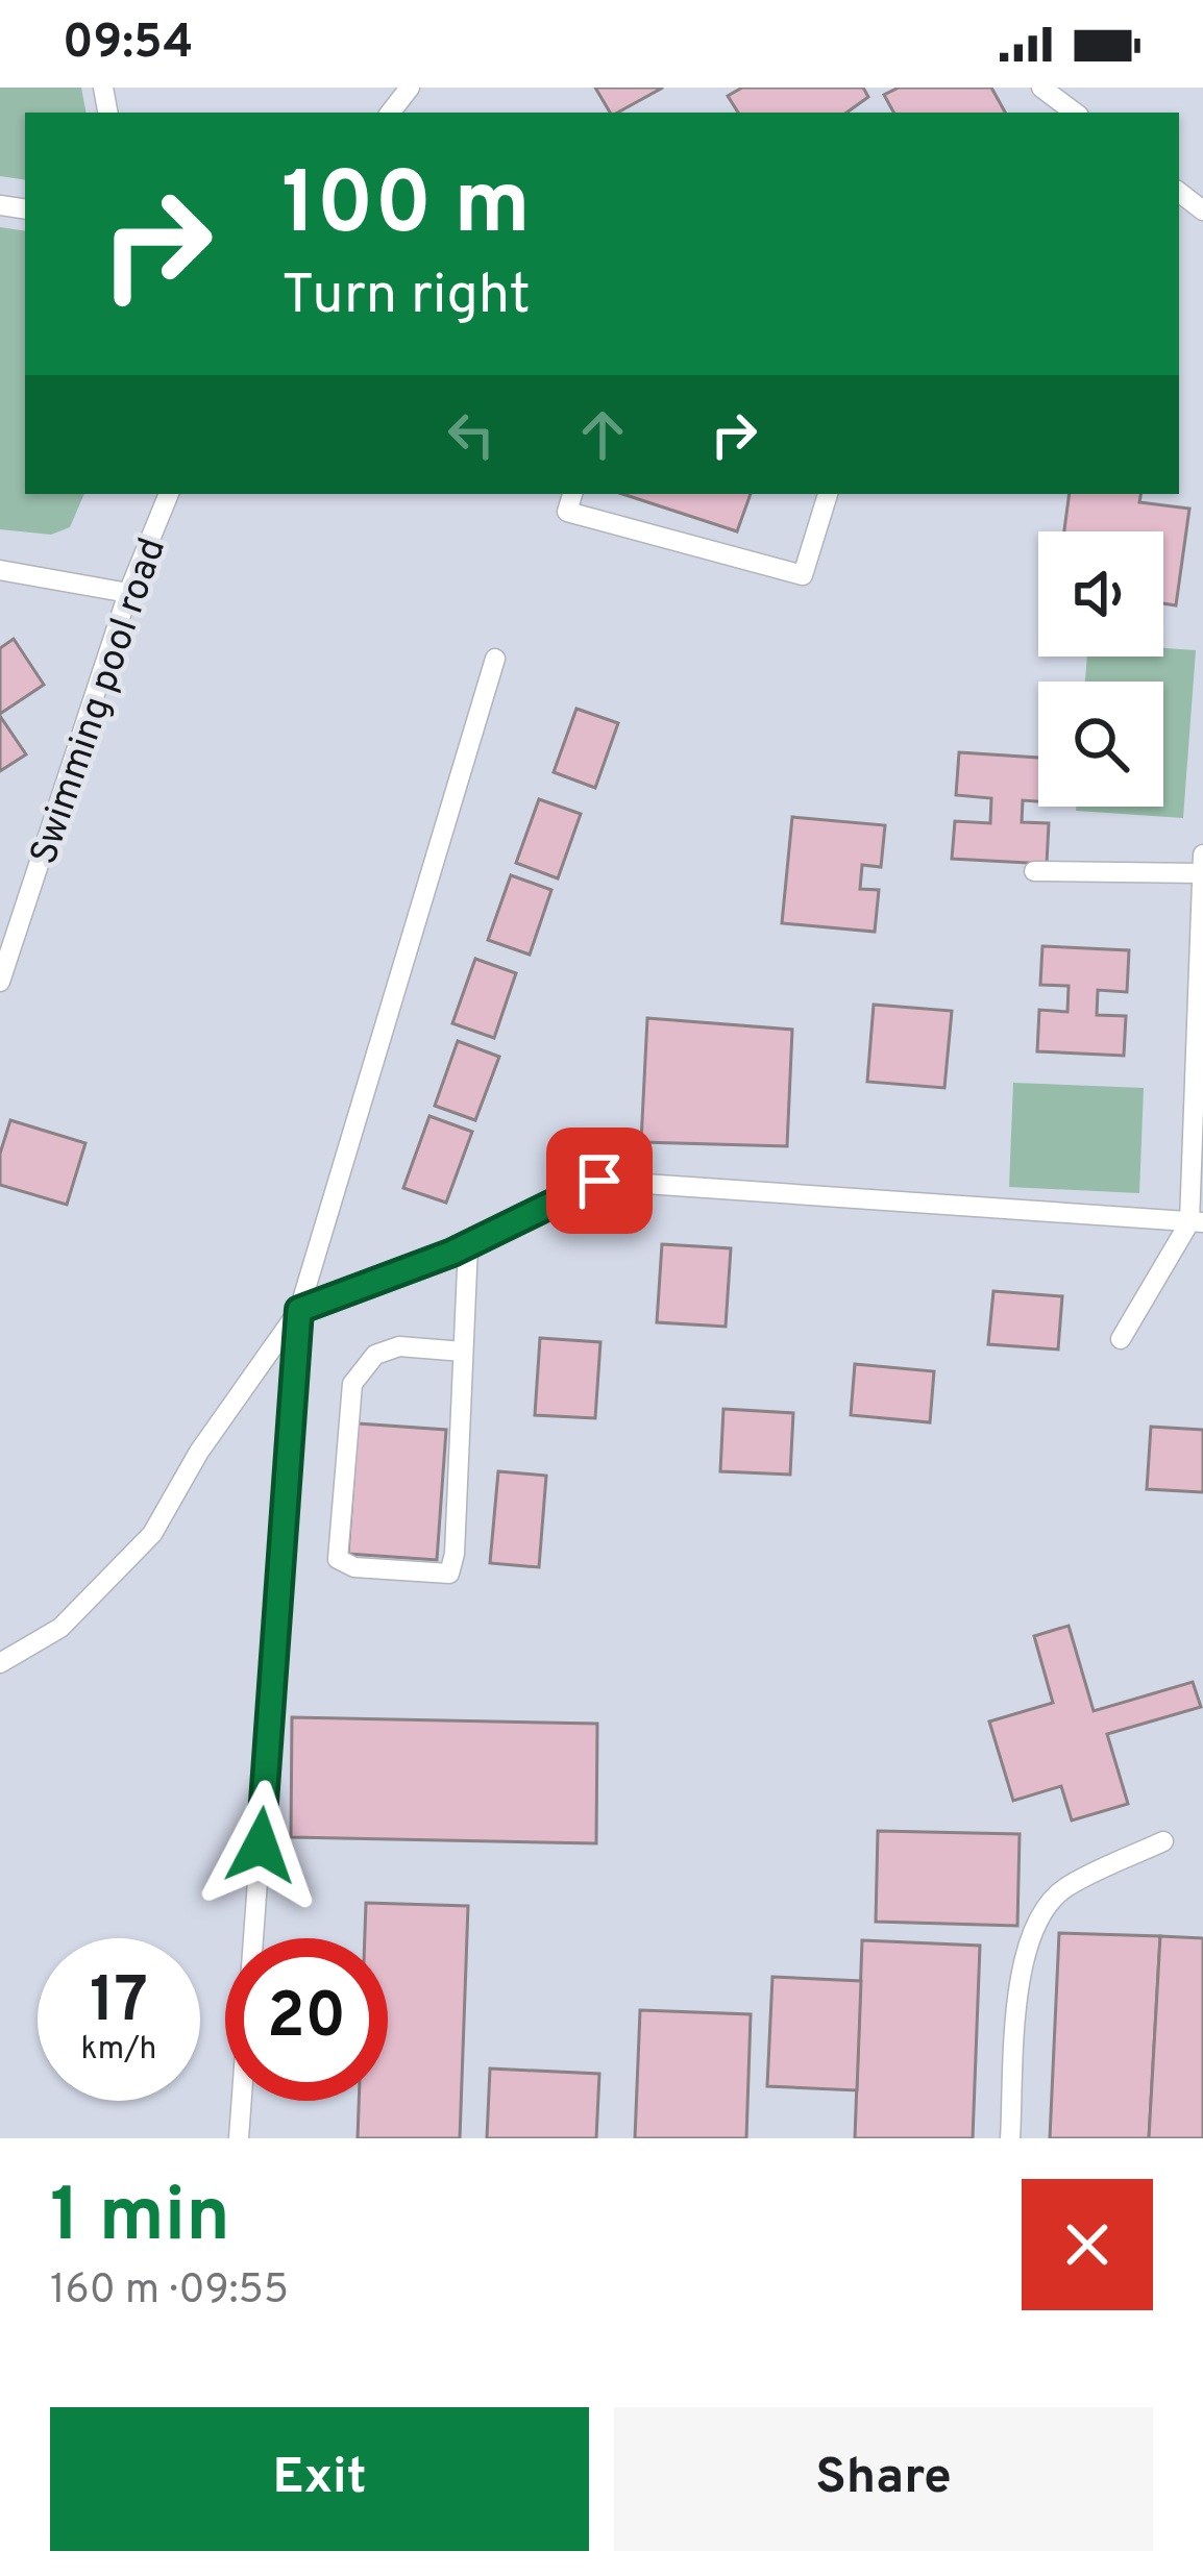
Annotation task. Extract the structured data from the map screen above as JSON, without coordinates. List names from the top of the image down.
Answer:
{
  "streets": {
    "lane": ["Swimming pool road"]
  },
  "page": {
    "status": "09:54",
    "turn": ["100 m", "Turn right"],
    "speed": "17 km/h",
    "limit": "20",
    "heading": ["1 min", "160 m · 09:55"],
    "buttons": ["Exit", "Share"]
  }
}
